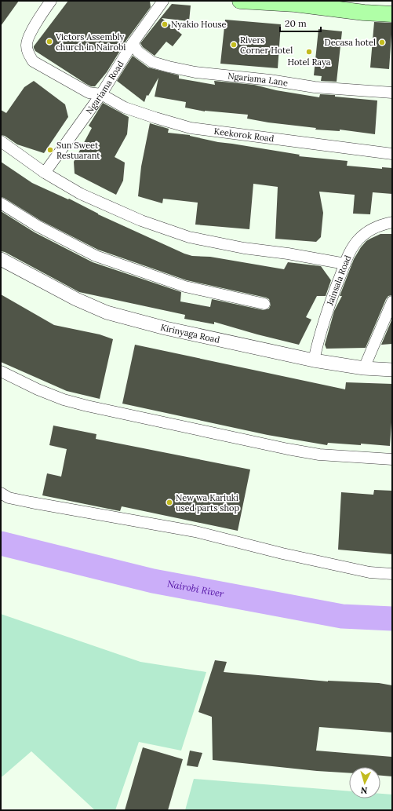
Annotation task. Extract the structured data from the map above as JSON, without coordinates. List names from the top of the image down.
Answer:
{
  "streets": {
    "street": [
      "Ngariama Lane",
      "Ngariama Road",
      "Keekorok Road",
      "Jainsala Road",
      "Kirinyaga Road"
    ]
  },
  "crossings": [
    ["Ngariama Lane", "Ngariama Road"],
    ["Ngariama Road", "Keekorok Road"],
    ["Jainsala Road", "Kirinyaga Road"]
  ],
  "water": ["Nairobi River"],
  "places": [
    "Nyakio House",
    "Victors Assembly church in Nairobi",
    "Decasa hotel",
    "Rivers Corner Hotel",
    "Hotel Raya",
    "Sun Sweet Restuarant",
    "New wa Kariuki used parts shop"
  ],
  "scale_bar": "20 m",
  "north": "bottom"
}
